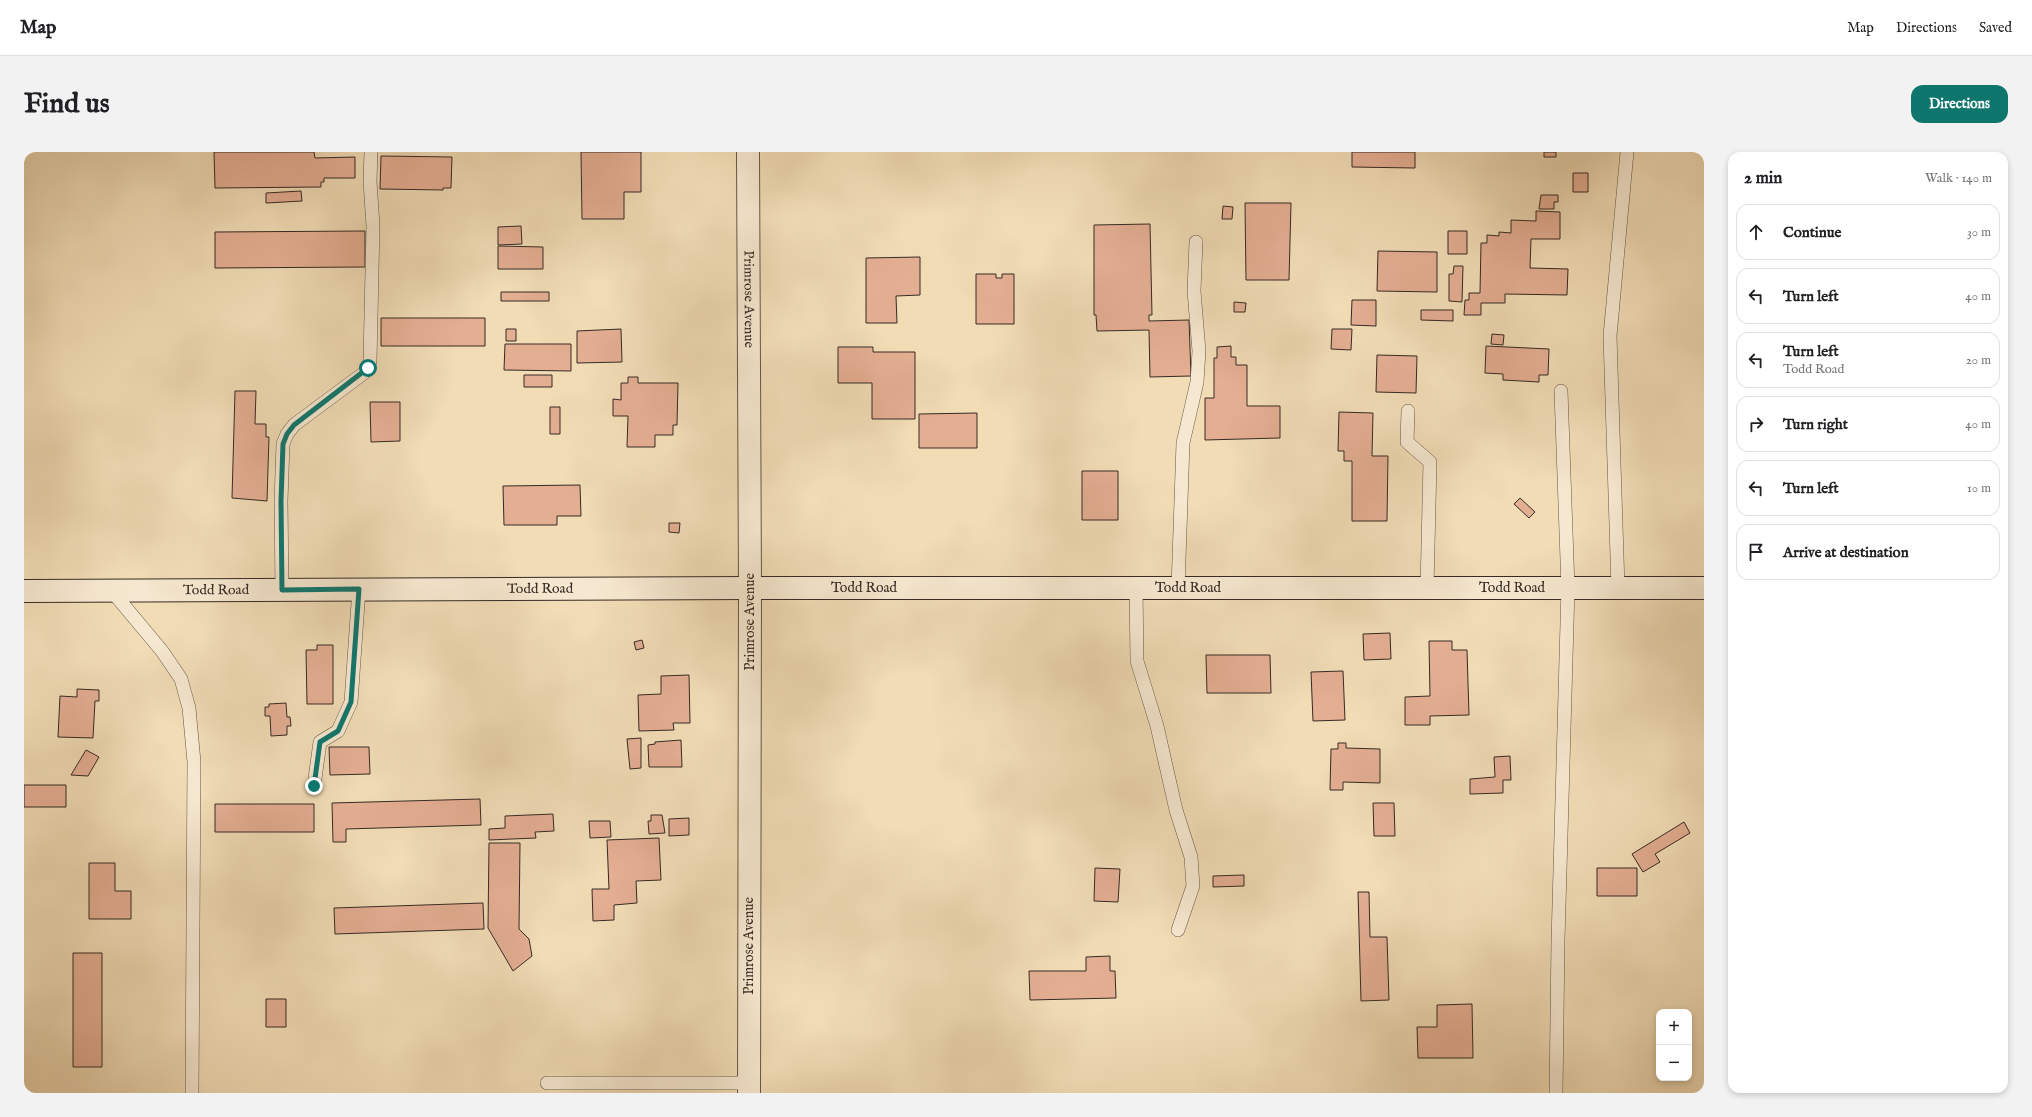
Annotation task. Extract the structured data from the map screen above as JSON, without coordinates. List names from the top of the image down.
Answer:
{
  "streets": {
    "main road": ["Primrose Avenue", "Todd Road"]
  },
  "crossings": [
    ["Primrose Avenue", "Todd Road"]
  ],
  "page": {
    "header": "Map",
    "nav": ["Map", "Directions", "Saved"],
    "buttons": "Directions",
    "title": "Find us",
    "heading": ["2 min", "Walk · 140 m"],
    "list": [
      ["Continue", "30 m"],
      ["Turn left", "40 m"],
      ["Turn left", "Todd Road", "20 m"],
      ["Turn right", "40 m"],
      ["Turn left", "10 m"],
      "Arrive at destination"
    ],
    "map_buttons": ["+", "−"]
  }
}
